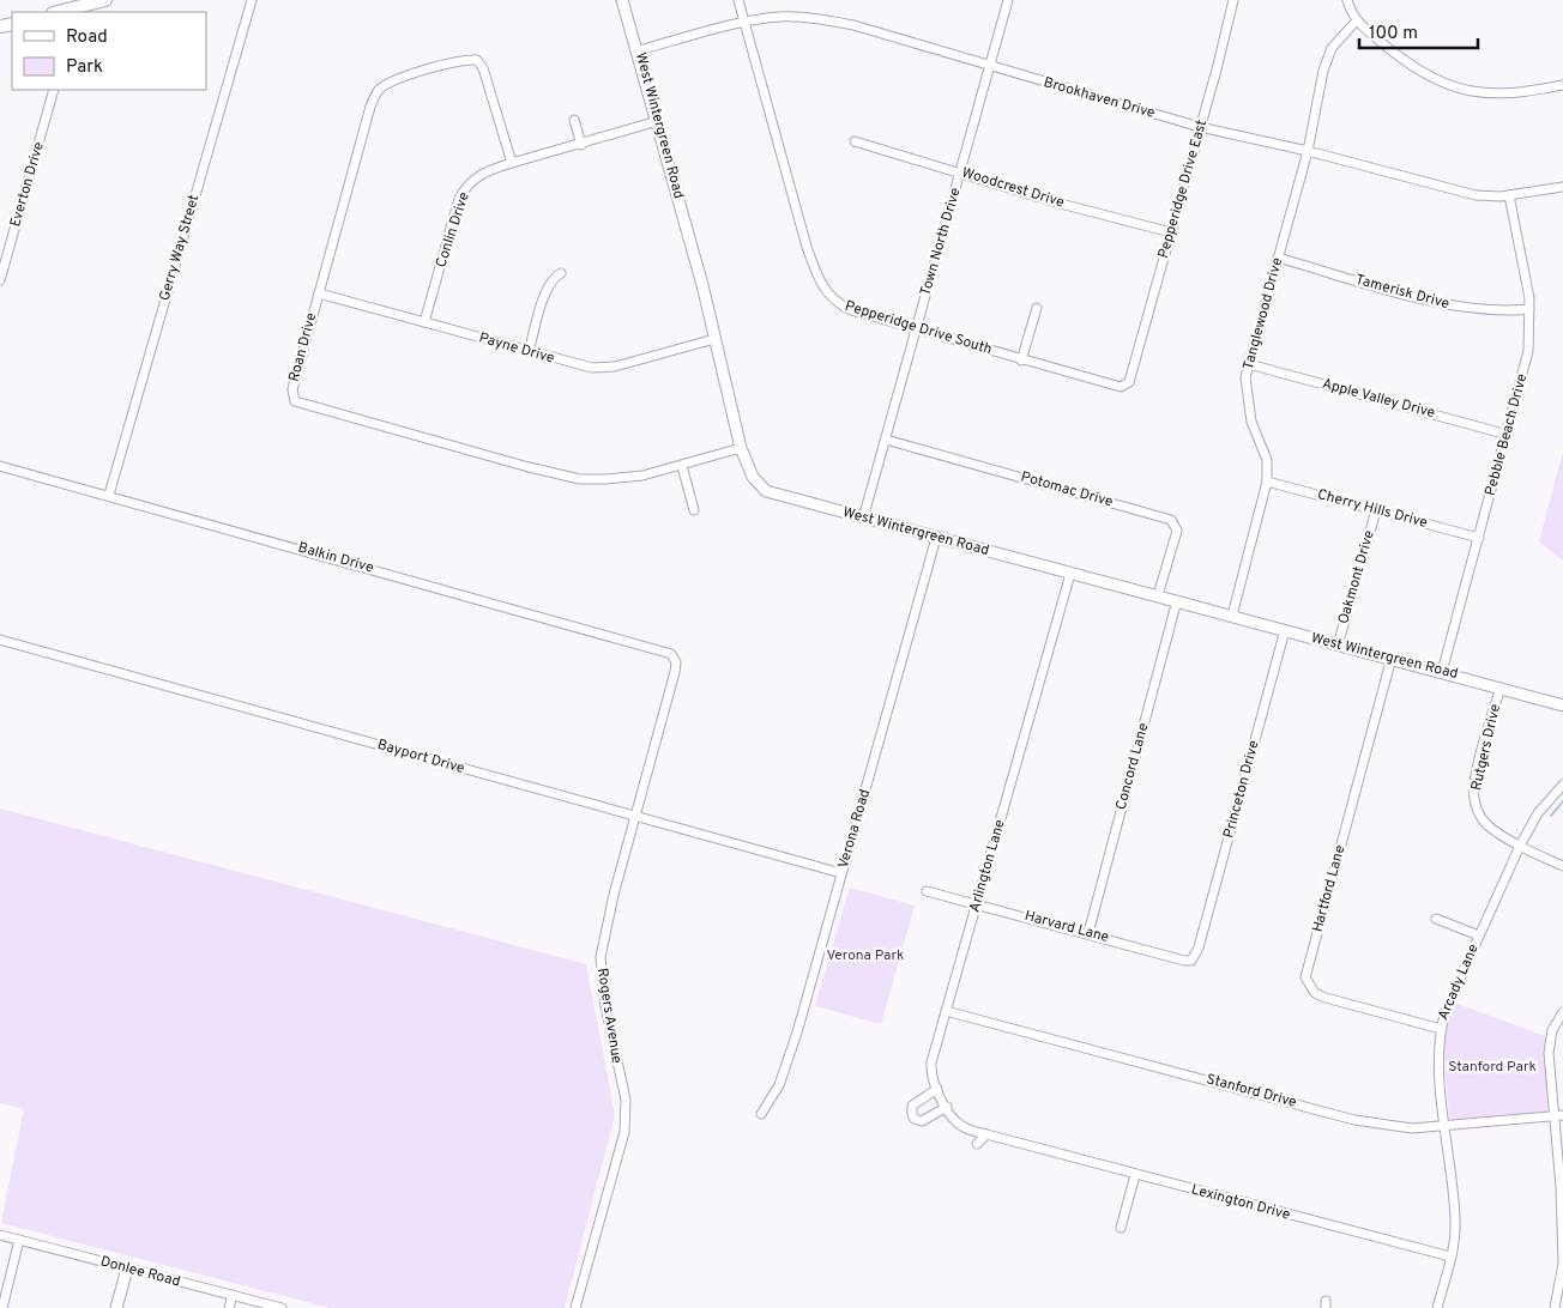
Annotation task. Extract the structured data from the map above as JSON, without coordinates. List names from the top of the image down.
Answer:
{
  "streets": {
    "street": [
      "Brookhaven Drive",
      "West Wintergreen Road",
      "Everton Drive",
      "Woodcrest Drive",
      "Pepperidge Drive East",
      "Conlin Drive",
      "Town North Drive",
      "Gerry Way Street",
      "Tamerisk Drive",
      "Tanglewood Drive",
      "Pepperidge Drive South",
      "Roan Drive",
      "Payne Drive",
      "Apple Valley Drive",
      "Pebble Beach Drive",
      "Potomac Drive",
      "Cherry Hills Drive",
      "Balkin Drive",
      "Oakmont Drive",
      "Rutgers Drive",
      "Bayport Drive",
      "Concord Lane",
      "Princeton Drive",
      "Verona Road",
      "Arlington Lane",
      "Hartford Lane",
      "Harvard Lane",
      "Arcady Lane",
      "Rogers Avenue",
      "Stanford Drive",
      "Lexington Drive",
      "Donlee Road"
    ]
  },
  "crossings": [
    ["Brookhaven Drive", "West Wintergreen Road"],
    ["Brookhaven Drive", "Pepperidge Drive East"],
    ["Brookhaven Drive", "Town North Drive"],
    ["Brookhaven Drive", "Tanglewood Drive"],
    ["Brookhaven Drive", "Pepperidge Drive South"],
    ["Brookhaven Drive", "Pebble Beach Drive"],
    ["West Wintergreen Road", "Conlin Drive"],
    ["West Wintergreen Road", "Town North Drive"],
    ["West Wintergreen Road", "Tanglewood Drive"],
    ["West Wintergreen Road", "Roan Drive"],
    ["West Wintergreen Road", "Payne Drive"],
    ["West Wintergreen Road", "Pebble Beach Drive"],
    ["West Wintergreen Road", "Potomac Drive"],
    ["West Wintergreen Road", "Oakmont Drive"],
    ["West Wintergreen Road", "Rutgers Drive"],
    ["West Wintergreen Road", "Concord Lane"],
    ["West Wintergreen Road", "Princeton Drive"],
    ["West Wintergreen Road", "Verona Road"],
    ["West Wintergreen Road", "Arlington Lane"],
    ["West Wintergreen Road", "Hartford Lane"],
    ["Woodcrest Drive", "Pepperidge Drive East"],
    ["Woodcrest Drive", "Town North Drive"],
    ["Pepperidge Drive East", "Pepperidge Drive South"],
    ["Conlin Drive", "Roan Drive"],
    ["Conlin Drive", "Payne Drive"],
    ["Town North Drive", "Pepperidge Drive South"],
    ["Town North Drive", "Potomac Drive"],
    ["Gerry Way Street", "Balkin Drive"],
    ["Tamerisk Drive", "Tanglewood Drive"],
    ["Tamerisk Drive", "Pebble Beach Drive"],
    ["Tanglewood Drive", "Apple Valley Drive"],
    ["Tanglewood Drive", "Cherry Hills Drive"],
    ["Roan Drive", "Payne Drive"],
    ["Apple Valley Drive", "Pebble Beach Drive"],
    ["Pebble Beach Drive", "Cherry Hills Drive"],
    ["Cherry Hills Drive", "Oakmont Drive"],
    ["Balkin Drive", "Rogers Avenue"],
    ["Rutgers Drive", "Arcady Lane"],
    ["Bayport Drive", "Verona Road"],
    ["Bayport Drive", "Rogers Avenue"],
    ["Concord Lane", "Harvard Lane"],
    ["Princeton Drive", "Harvard Lane"],
    ["Arlington Lane", "Harvard Lane"],
    ["Arlington Lane", "Stanford Drive"],
    ["Arlington Lane", "Lexington Drive"],
    ["Hartford Lane", "Arcady Lane"],
    ["Arcady Lane", "Stanford Drive"],
    ["Arcady Lane", "Lexington Drive"]
  ],
  "parks": ["Verona Park", "Stanford Park"],
  "legend": ["Road", "Park"],
  "scale_bar": "100 m"
}
